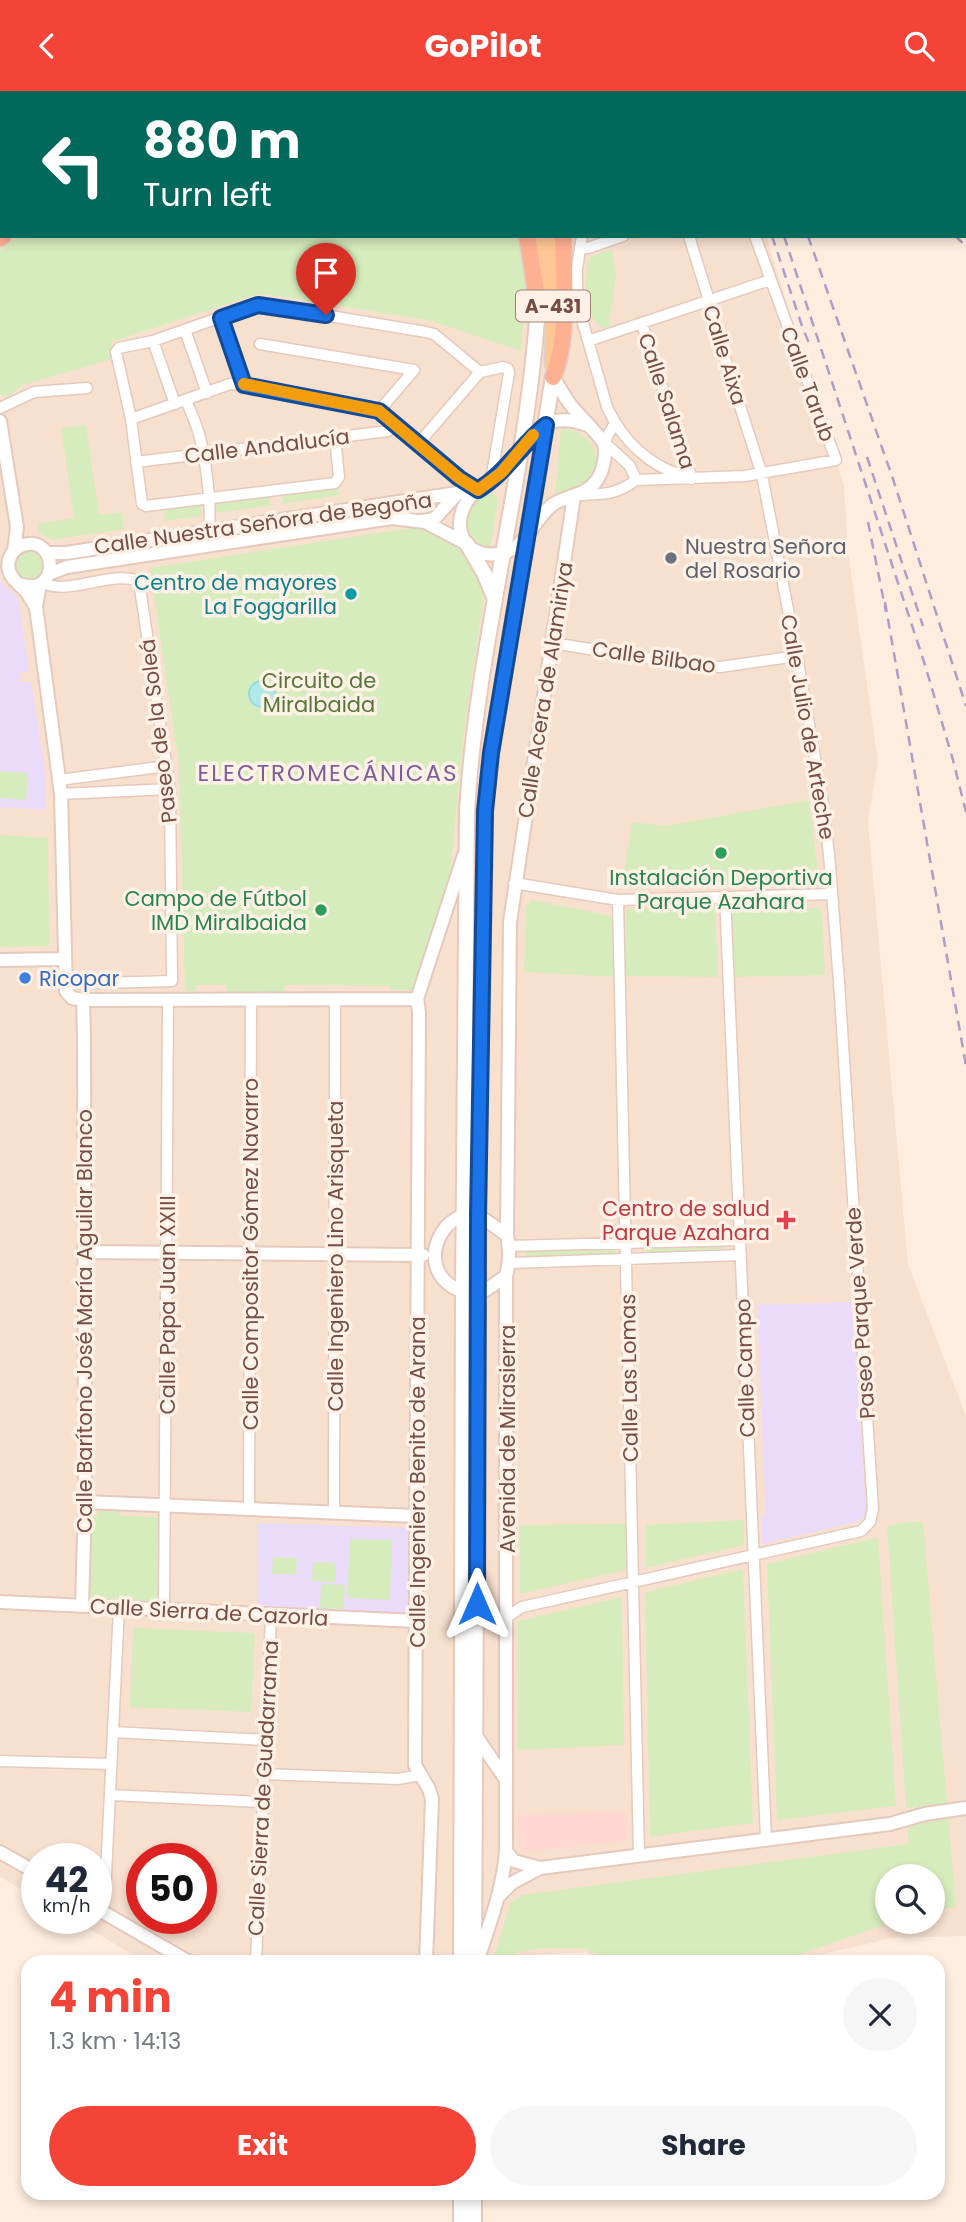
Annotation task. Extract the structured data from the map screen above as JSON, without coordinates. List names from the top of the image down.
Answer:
{
  "streets": {
    "main road": ["A-431"],
    "street": [
      "Calle Aixa",
      "Calle Tarub",
      "Calle Salama",
      "Calle Andalucía",
      "Calle Nuestra Señora de Begoña",
      "Calle Bilbao",
      "Calle Acera de Alamiriya",
      "Calle Julio de Arteche",
      "Paseo de la Soleá",
      "Calle Compositor Gómez Navarro",
      "Calle Ingeniero Lino Arisqueta",
      "Calle Papa Juan XXIII",
      "Paseo Parque Verde",
      "Calle Barítono José María Aguilar Blanco",
      "Calle Campo",
      "Calle Las Lomas",
      "Avenida de Mirasierra",
      "Calle Ingeniero Benito de Arana",
      "Calle Sierra de Cazorla",
      "Calle Sierra de Guadarrama"
    ]
  },
  "crossings": [
    ["A-431", "Calle Nuestra Señora de Begoña"],
    ["Calle Aixa", "Calle Tarub"],
    ["Calle Aixa", "Calle Julio de Arteche"],
    ["Calle Tarub", "Calle Salama"],
    ["Calle Tarub", "Calle Julio de Arteche"],
    ["Calle Andalucía", "Calle Nuestra Señora de Begoña"],
    ["Calle Nuestra Señora de Begoña", "Paseo de la Soleá"],
    ["Calle Bilbao", "Calle Acera de Alamiriya"],
    ["Calle Bilbao", "Calle Julio de Arteche"],
    ["Calle Julio de Arteche", "Paseo Parque Verde"],
    ["Calle Papa Juan XXIII", "Calle Sierra de Cazorla"],
    ["Paseo Parque Verde", "Calle Campo"],
    ["Paseo Parque Verde", "Calle Las Lomas"],
    ["Calle Barítono José María Aguilar Blanco", "Calle Sierra de Cazorla"],
    ["Calle Ingeniero Benito de Arana", "Calle Sierra de Cazorla"],
    ["Calle Sierra de Cazorla", "Calle Sierra de Guadarrama"]
  ],
  "districts": ["ELECTROMECÁNICAS"],
  "parks": ["Circuito de Miralbaida"],
  "places": {
    "other": [
      "Nuestra Señora del Rosario",
      "Centro de mayores La Foggarilla",
      "Instalación Deportiva Parque Azahara",
      "Campo de Fútbol IMD Miralbaida",
      "Ricopar"
    ],
    "health": ["Centro de salud Parque Azahara"]
  },
  "page": {
    "header": "GoPilot",
    "turn": ["880 m", "Turn left"],
    "speed": "42 km/h",
    "limit": "50",
    "heading": ["4 min", "1.3 km · 14:13"],
    "buttons": ["Exit", "Share"]
  }
}
